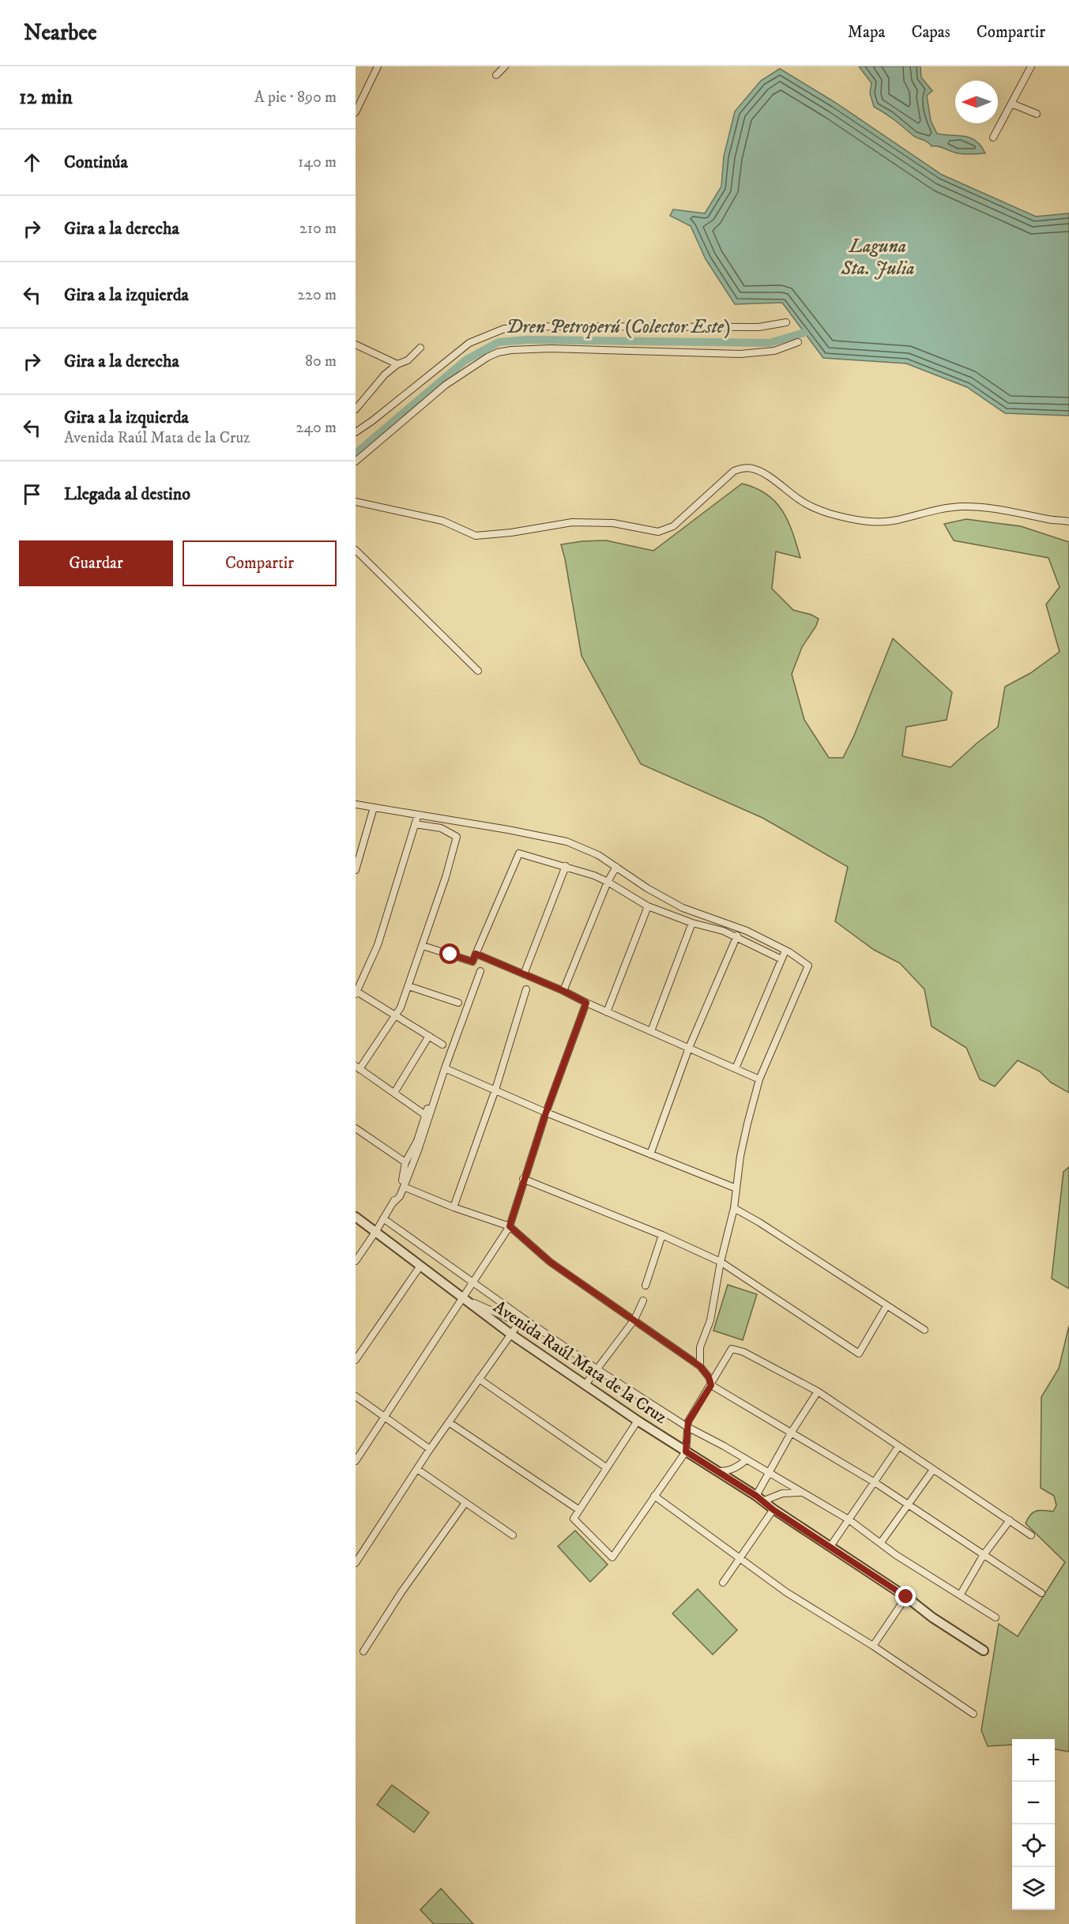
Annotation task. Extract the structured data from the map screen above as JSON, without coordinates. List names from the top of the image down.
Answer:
{
  "streets": {
    "street": ["Avenida Raúl Mata de la Cruz"]
  },
  "water": ["Laguna Sta. Julia", "Dren Petroperú (Colector Este)"],
  "north": "left",
  "page": {
    "header": "Nearbee",
    "nav": ["Mapa", "Capas", "Compartir"],
    "heading": ["12 min", "A pie · 890 m"],
    "list": [
      ["Continúa", "140 m"],
      ["Gira a la derecha", "210 m"],
      ["Gira a la izquierda", "220 m"],
      ["Gira a la derecha", "80 m"],
      ["Gira a la izquierda", "Avenida Raúl Mata de la Cruz", "240 m"],
      "Llegada al destino"
    ],
    "buttons": ["Guardar", "Compartir"],
    "map_buttons": ["+", "−"]
  }
}
